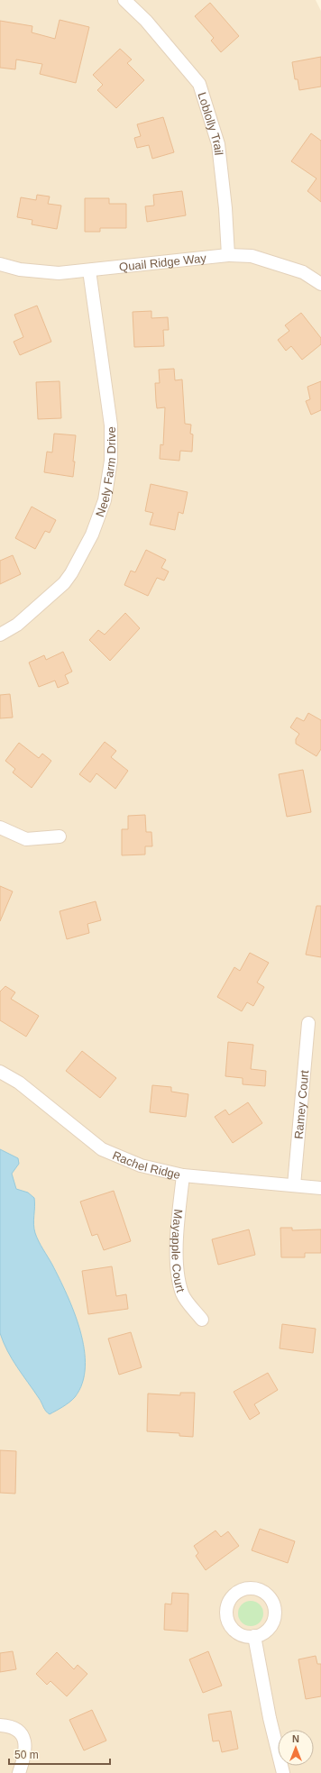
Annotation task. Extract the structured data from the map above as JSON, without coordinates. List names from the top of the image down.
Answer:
{
  "streets": {
    "street": [
      "Loblolly Trail",
      "Quail Ridge Way",
      "Neely Farm Drive",
      "Ramey Court",
      "Rachel Ridge",
      "Mayapple Court"
    ]
  },
  "crossings": [
    ["Loblolly Trail", "Quail Ridge Way"],
    ["Quail Ridge Way", "Neely Farm Drive"],
    ["Ramey Court", "Rachel Ridge"],
    ["Rachel Ridge", "Mayapple Court"]
  ],
  "scale_bar": "50 m",
  "north": "top"
}
